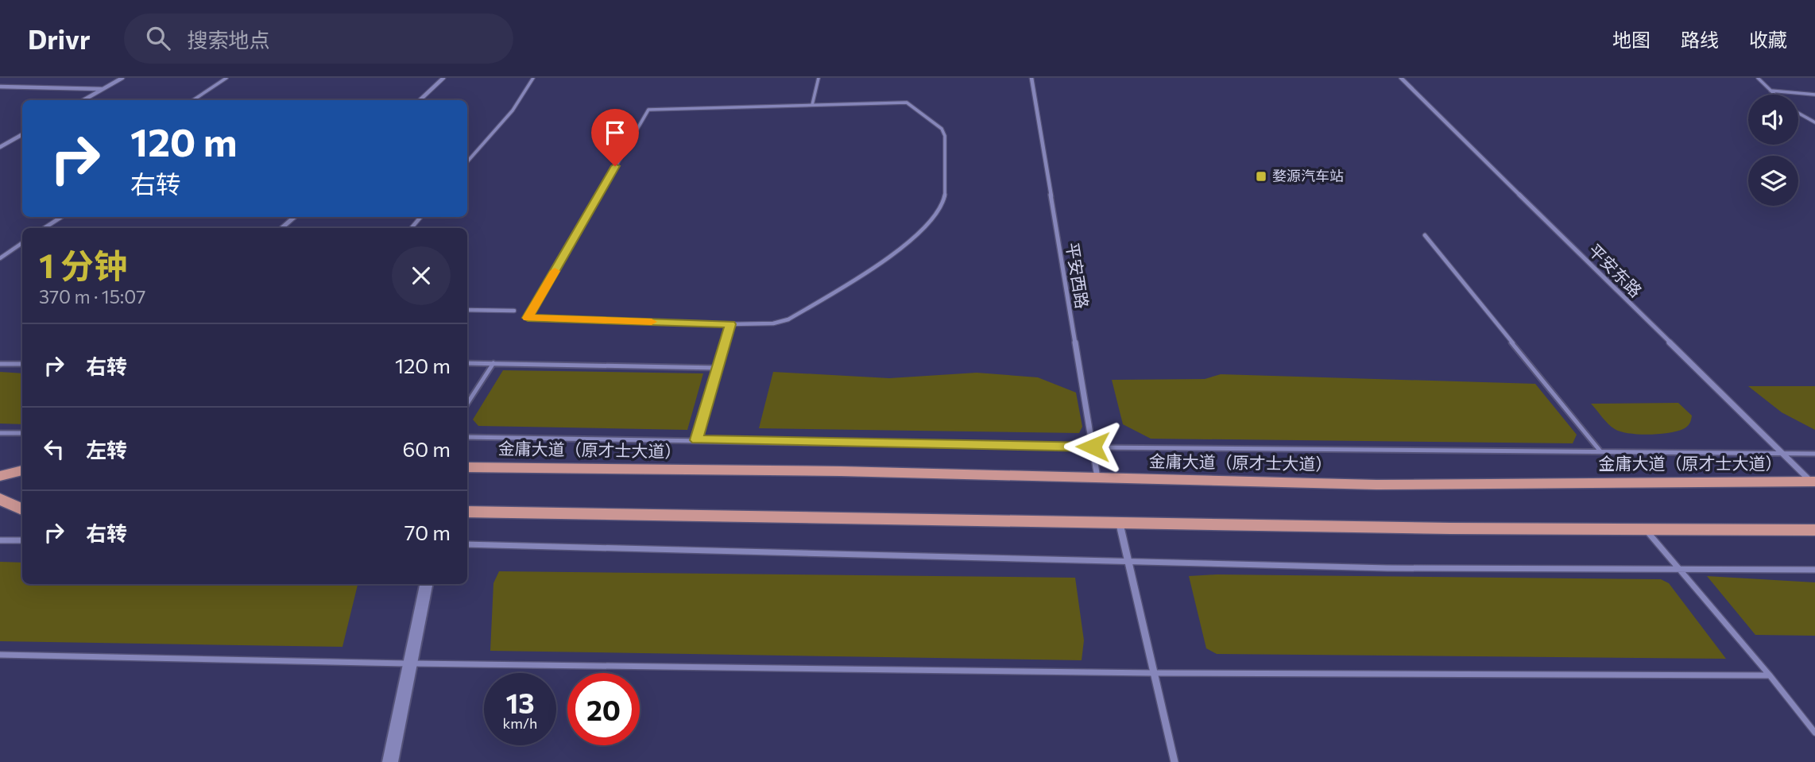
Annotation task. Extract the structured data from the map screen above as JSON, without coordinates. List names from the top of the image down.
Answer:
{
  "streets": {
    "main road": ["金庸大道（原才士大道）"],
    "street": ["平安东路", "平安西路"]
  },
  "crossings": [
    ["平安东路", "金庸大道（原才士大道）"],
    ["平安西路", "金庸大道（原才士大道）"]
  ],
  "places": {
    "transit": ["婺源汽车站"]
  },
  "page": {
    "header": "Drivr",
    "search": "搜索地点",
    "nav": ["地图", "路线", "收藏"],
    "turn": ["120 m", "右转"],
    "heading": ["1 分钟", "370 m · 15:07"],
    "list": [
      {
        "name": "右转",
        "value": "120 m"
      },
      {
        "name": "左转",
        "value": "60 m"
      },
      {
        "name": "右转",
        "value": "70 m"
      }
    ],
    "speed": "13 km/h",
    "limit": "20"
  }
}
